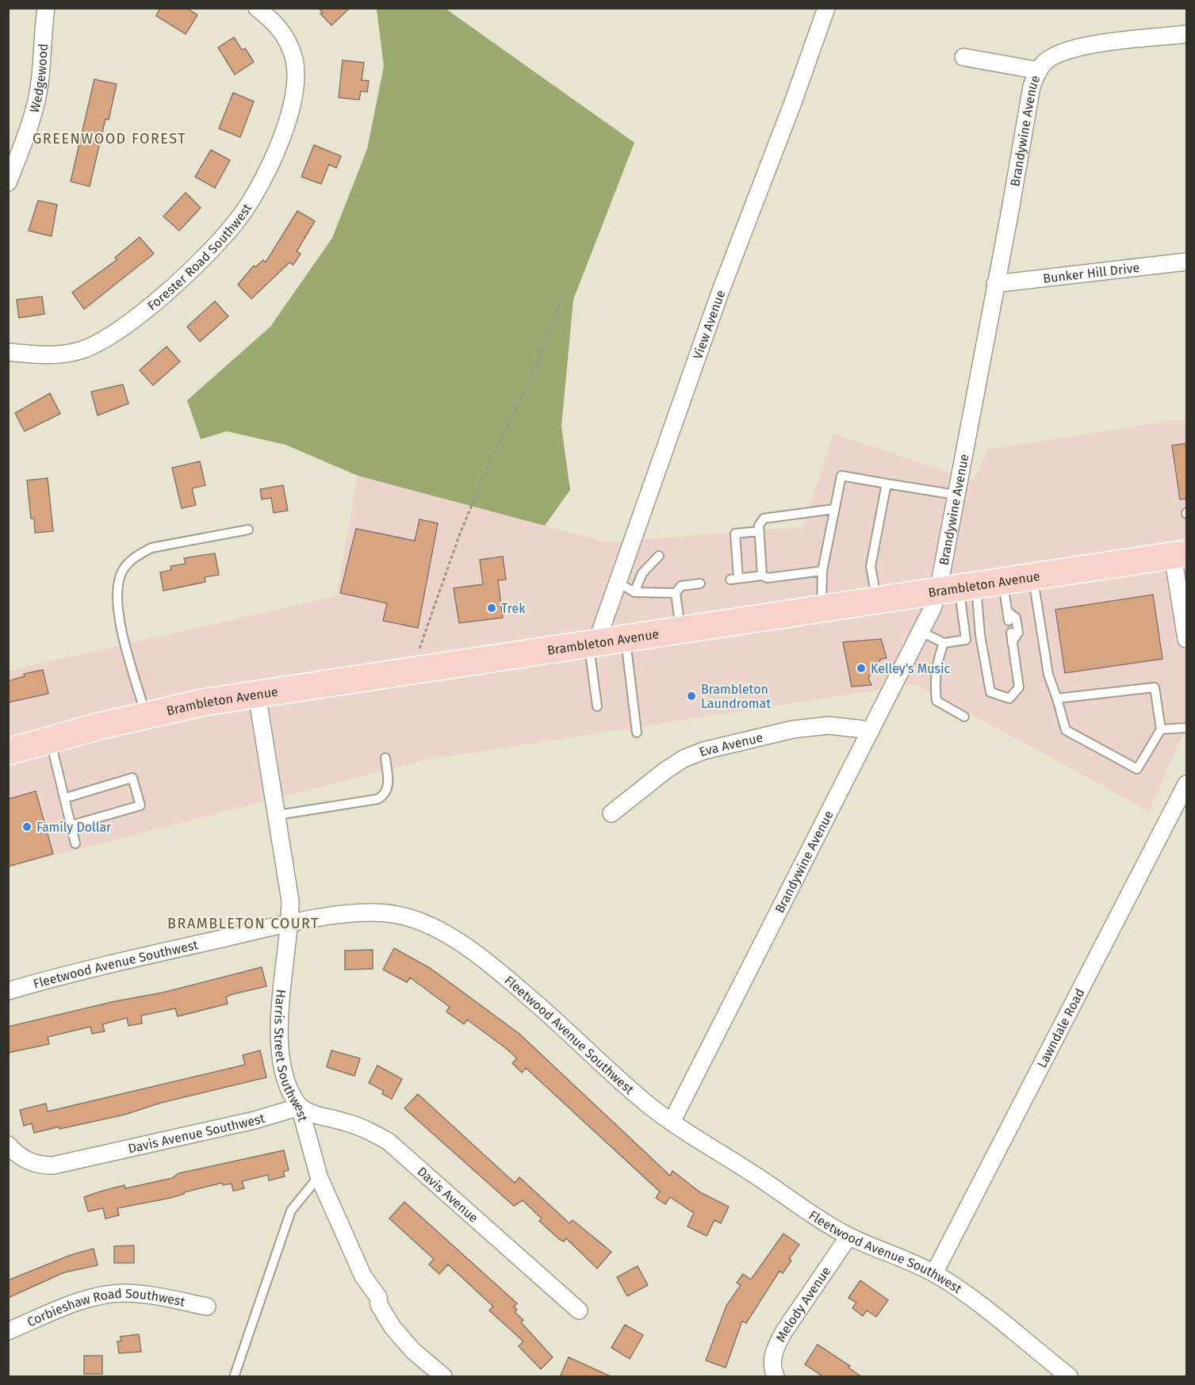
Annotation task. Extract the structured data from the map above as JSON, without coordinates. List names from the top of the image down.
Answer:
{
  "streets": {
    "main road": ["Brambleton Avenue"],
    "street": [
      "Wedgewood",
      "Brandywine Avenue",
      "Forester Road Southwest",
      "Bunker Hill Drive",
      "View Avenue",
      "Eva Avenue",
      "Fleetwood Avenue Southwest",
      "Lawndale Road",
      "Harris Street Southwest",
      "Davis Avenue Southwest",
      "Davis Avenue",
      "Melody Avenue",
      "Corbieshaw Road Southwest"
    ]
  },
  "crossings": [
    ["Brandywine Avenue", "Bunker Hill Drive"],
    ["Brandywine Avenue", "Brambleton Avenue"],
    ["Brandywine Avenue", "Eva Avenue"],
    ["Brandywine Avenue", "Fleetwood Avenue Southwest"],
    ["View Avenue", "Brambleton Avenue"],
    ["Brambleton Avenue", "Harris Street Southwest"],
    ["Fleetwood Avenue Southwest", "Lawndale Road"],
    ["Fleetwood Avenue Southwest", "Harris Street Southwest"],
    ["Fleetwood Avenue Southwest", "Melody Avenue"],
    ["Harris Street Southwest", "Davis Avenue Southwest"],
    ["Harris Street Southwest", "Davis Avenue"],
    ["Davis Avenue Southwest", "Davis Avenue"]
  ],
  "districts": ["GREENWOOD FOREST", "BRAMBLETON COURT"],
  "places": [
    "Trek",
    "Kelley's Music",
    "Brambleton Laundromat",
    "Family Dollar"
  ]
}
